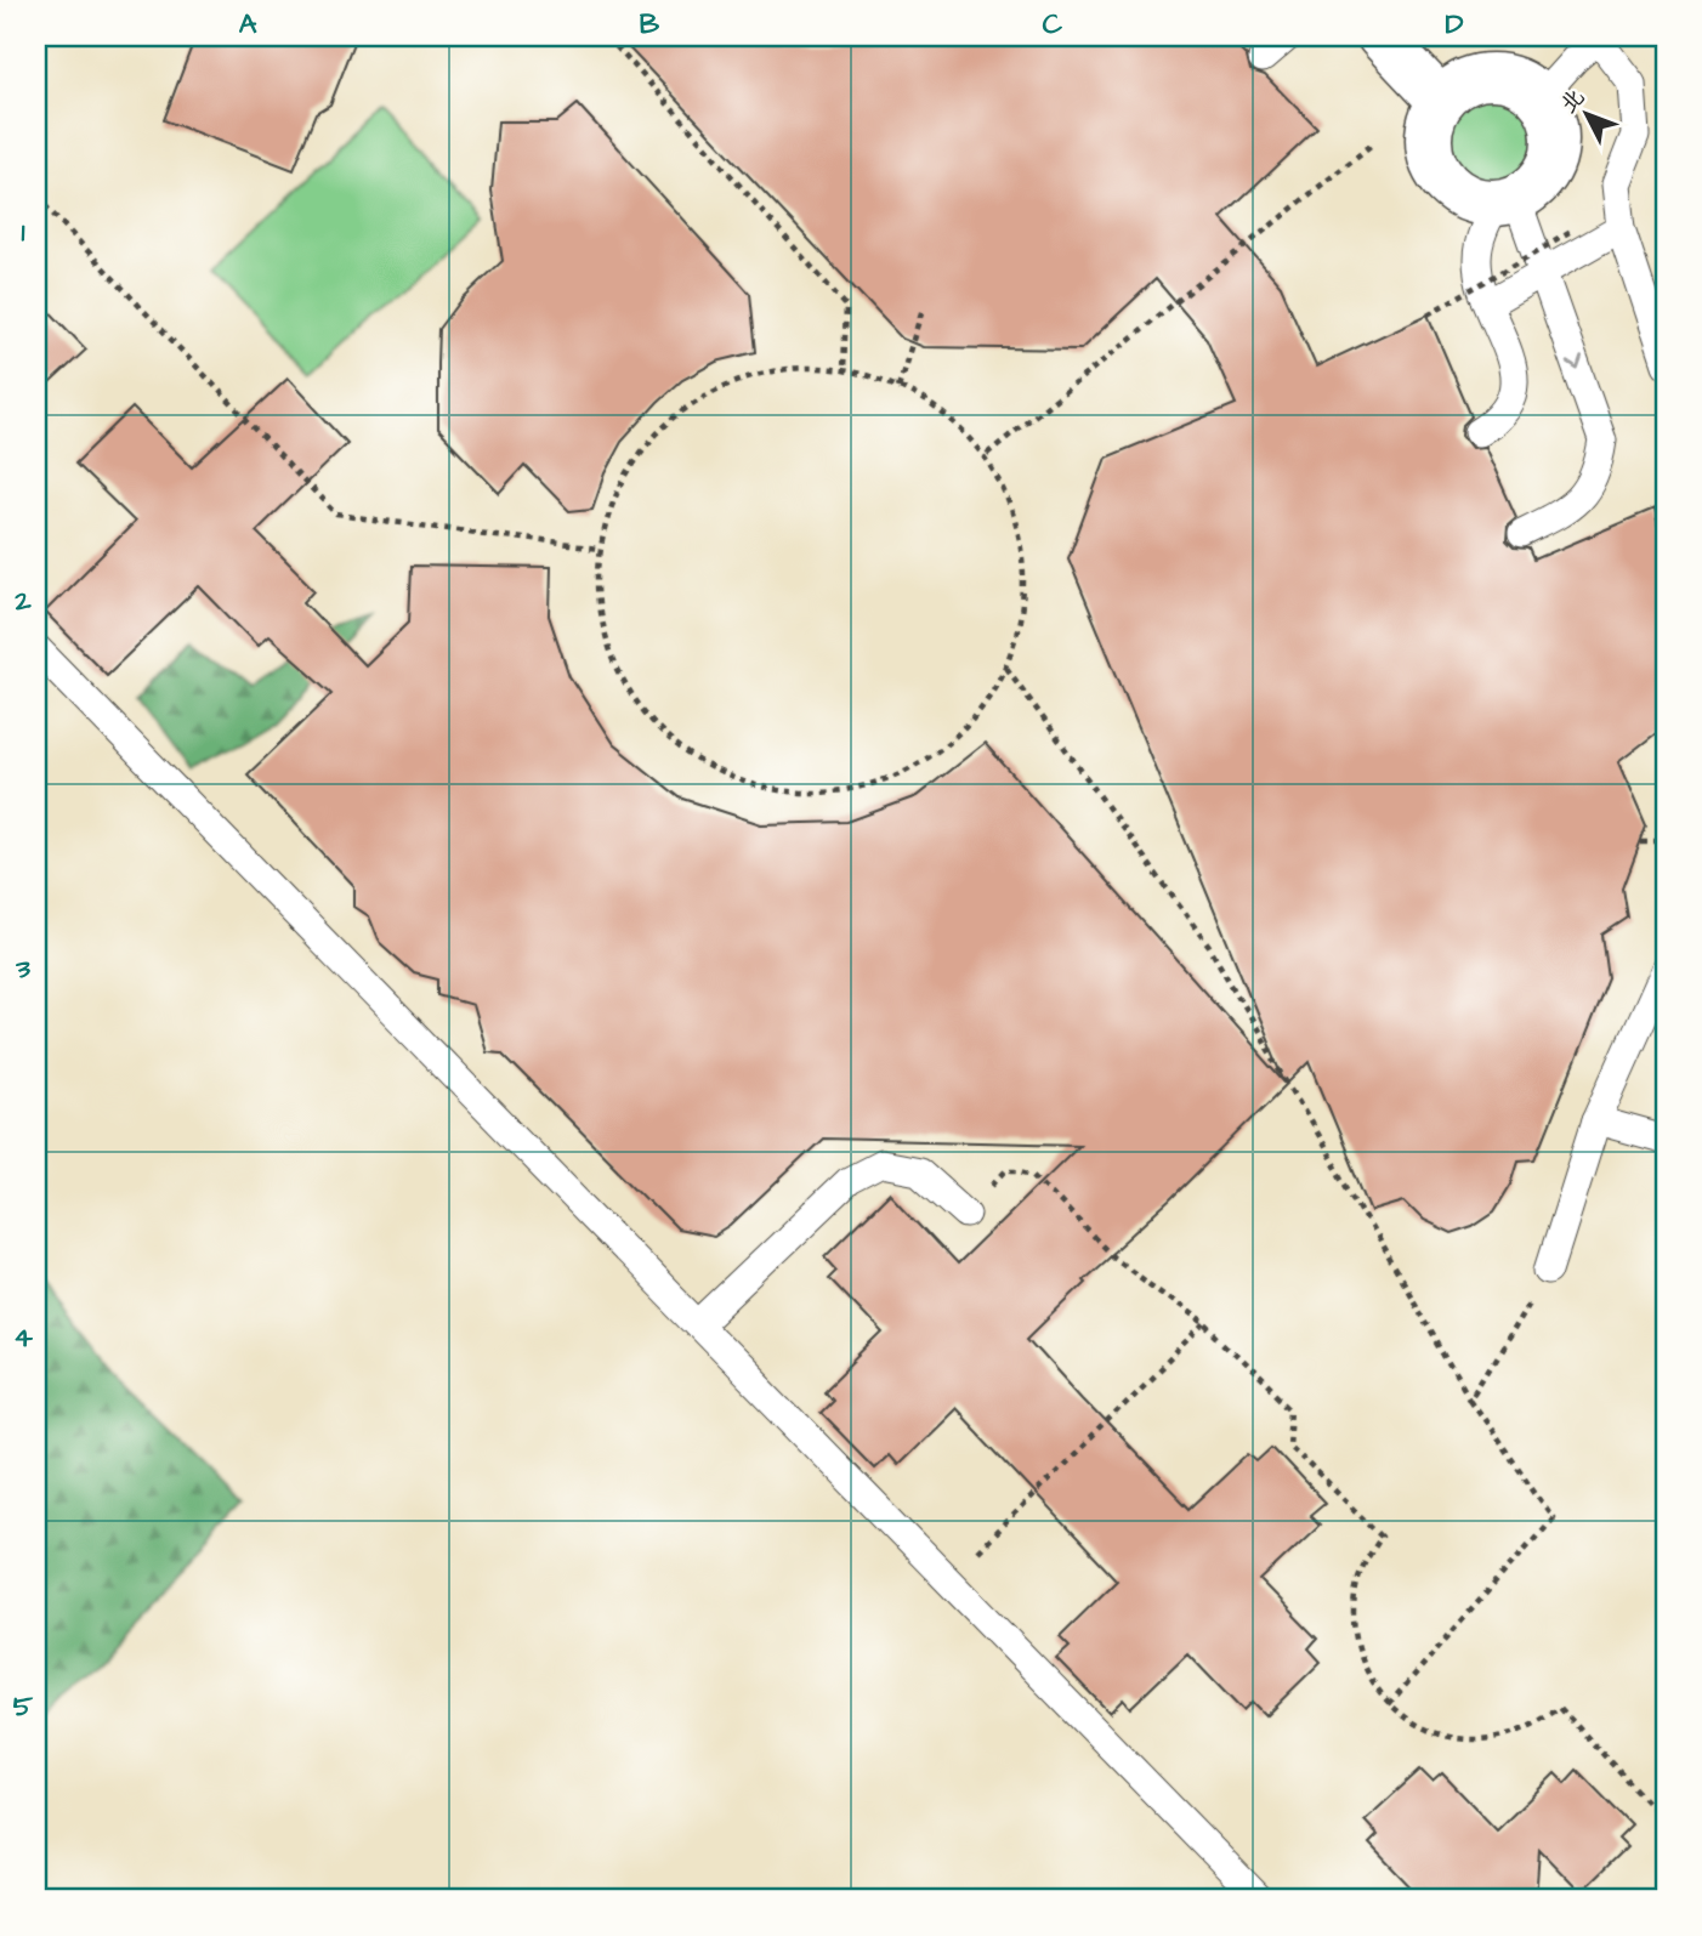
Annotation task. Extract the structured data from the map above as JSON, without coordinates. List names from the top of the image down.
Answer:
{
  "north": "top left",
  "grid": {
    "columns": [
      "A",
      "B",
      "C",
      "D"
    ],
    "rows": [
      "1",
      "2",
      "3",
      "4",
      "5"
    ]
  }
}
